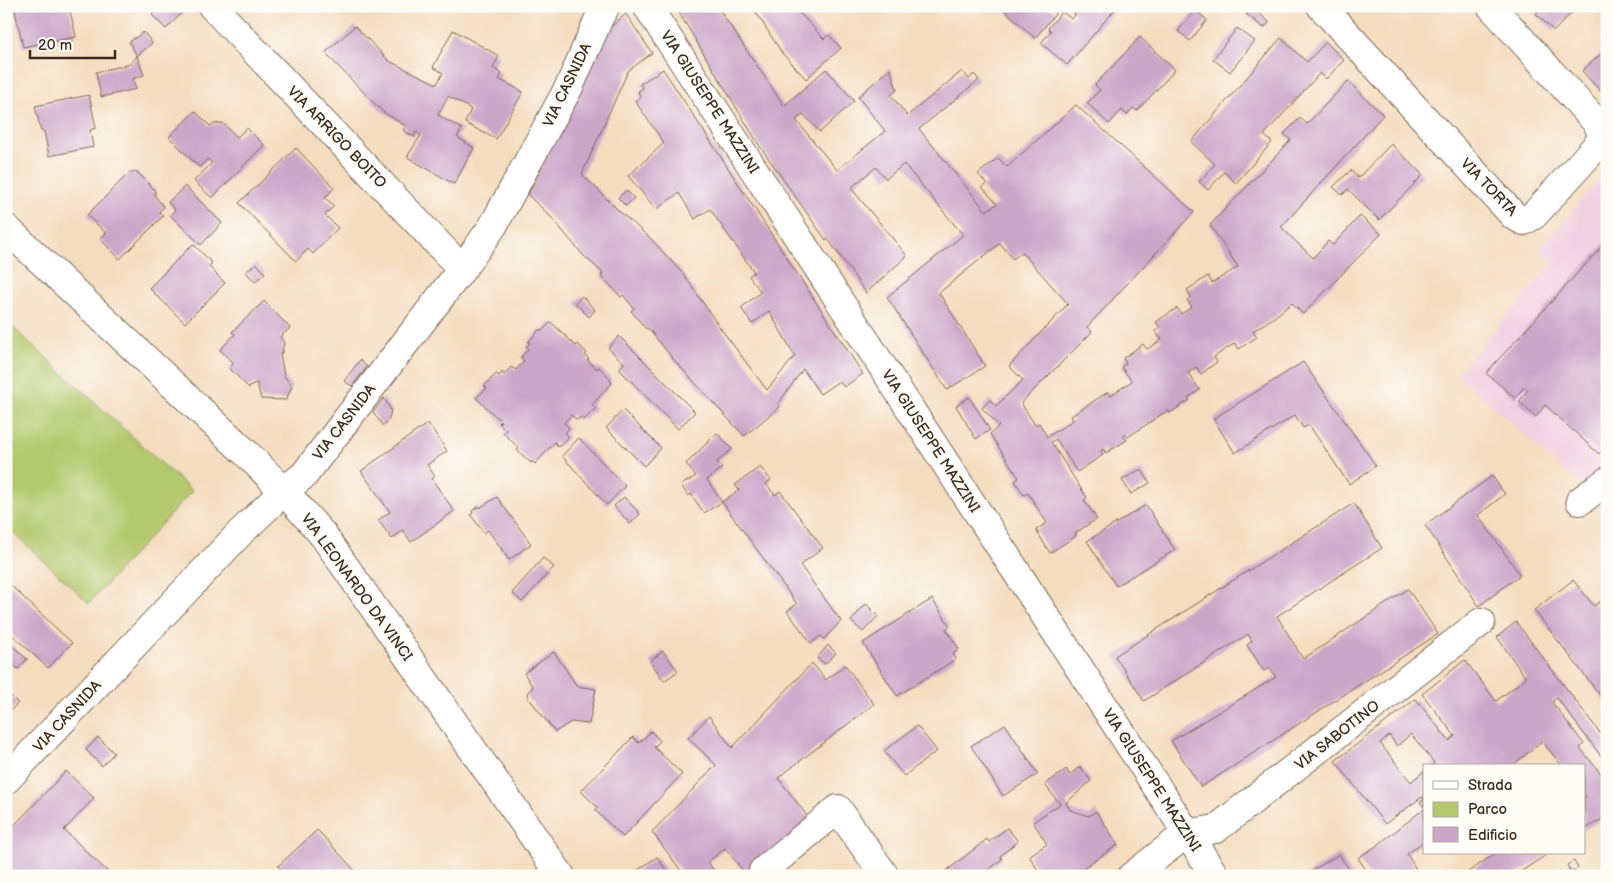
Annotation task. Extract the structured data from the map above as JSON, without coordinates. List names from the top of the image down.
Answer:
{
  "streets": {
    "street": [
      "VIA CASNIDA",
      "VIA GIUSEPPE MAZZINI",
      "VIA ARRIGO BOITO",
      "VIA TORTA",
      "VIA LEONARDO DA VINCI",
      "VIA SABOTINO"
    ]
  },
  "crossings": [
    ["VIA CASNIDA", "VIA ARRIGO BOITO"],
    ["VIA CASNIDA", "VIA LEONARDO DA VINCI"],
    ["VIA GIUSEPPE MAZZINI", "VIA SABOTINO"]
  ],
  "legend": ["Strada", "Parco", "Edificio"],
  "scale_bar": "20 m"
}
